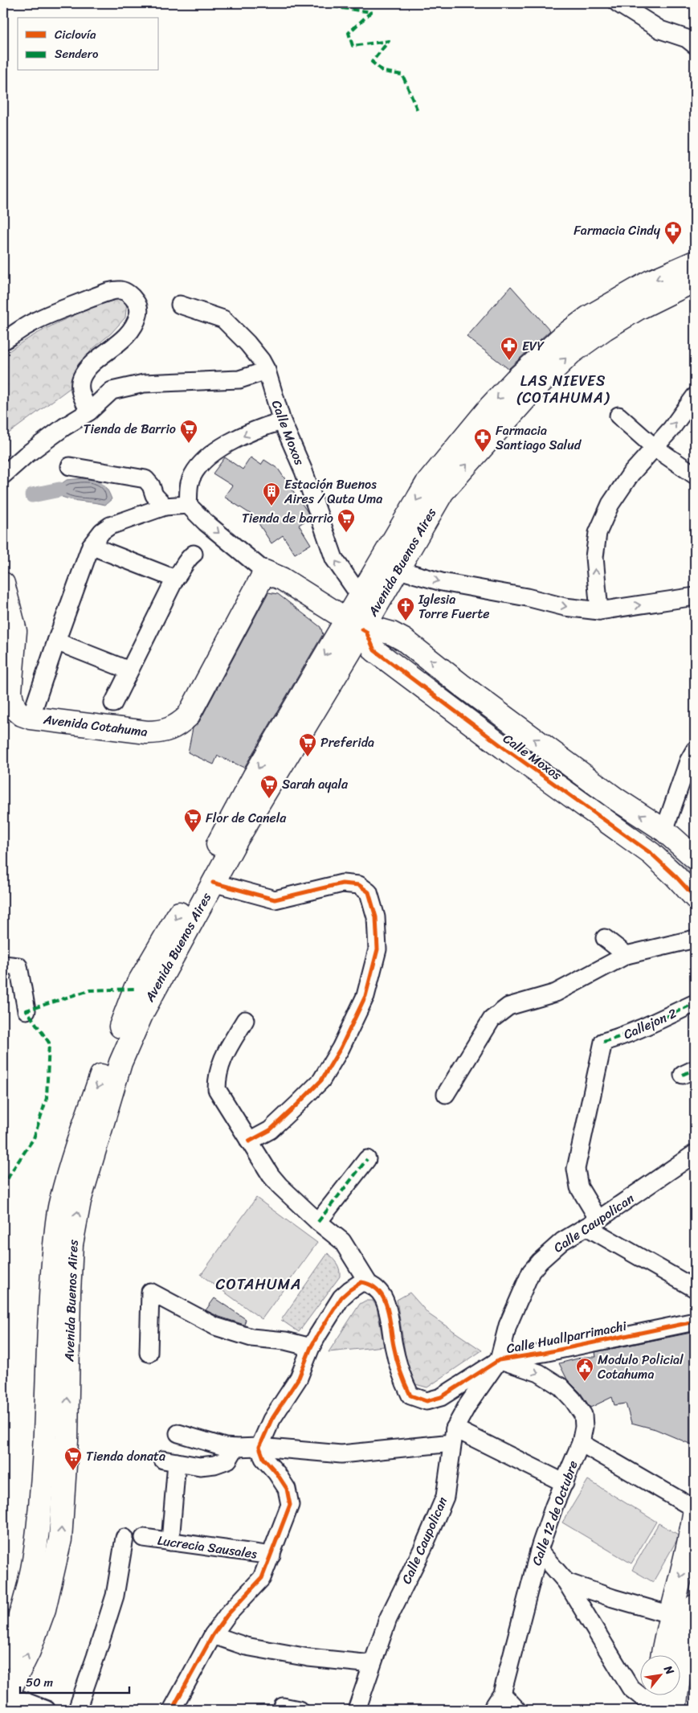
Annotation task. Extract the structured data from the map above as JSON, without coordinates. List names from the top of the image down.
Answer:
{
  "streets": {
    "main road": ["Calle Moxos", "Avenida Buenos Aires", "Avenida Cotahuma"],
    "street": [
      "Callejon 2",
      "Calle Caupolican",
      "Calle Huallparrimachi",
      "Calle 12 de Octubre",
      "Lucrecia Sausales"
    ]
  },
  "crossings": [
    ["Calle Moxos", "Avenida Buenos Aires"],
    ["Callejon 2", "Calle Caupolican"],
    ["Calle Caupolican", "Calle Huallparrimachi"],
    ["Calle Caupolican", "Calle 12 de Octubre"],
    ["Calle Huallparrimachi", "Calle 12 de Octubre"]
  ],
  "one_way": ["Calle Moxos"],
  "districts": ["LAS NIEVES (COTAHUMA)", "COTAHUMA"],
  "places": {
    "pharmacy": ["Farmacia Cindy", "EVY", "Farmacia Santiago Salud"],
    "supermarket": [
      "Tienda de Barrio",
      "Tienda de barrio",
      "Preferida",
      "Sarah ayala",
      "Flor de Canela",
      "Tienda donata"
    ],
    "building": ["Estación Buenos Aires / Quta Uma"],
    "church": ["Iglesia Torre Fuerte"],
    "public building": ["Modulo Policial Cotahuma"]
  },
  "legend": ["Ciclovía", "Sendero"],
  "scale_bar": "50 m",
  "north": "top right"
}
